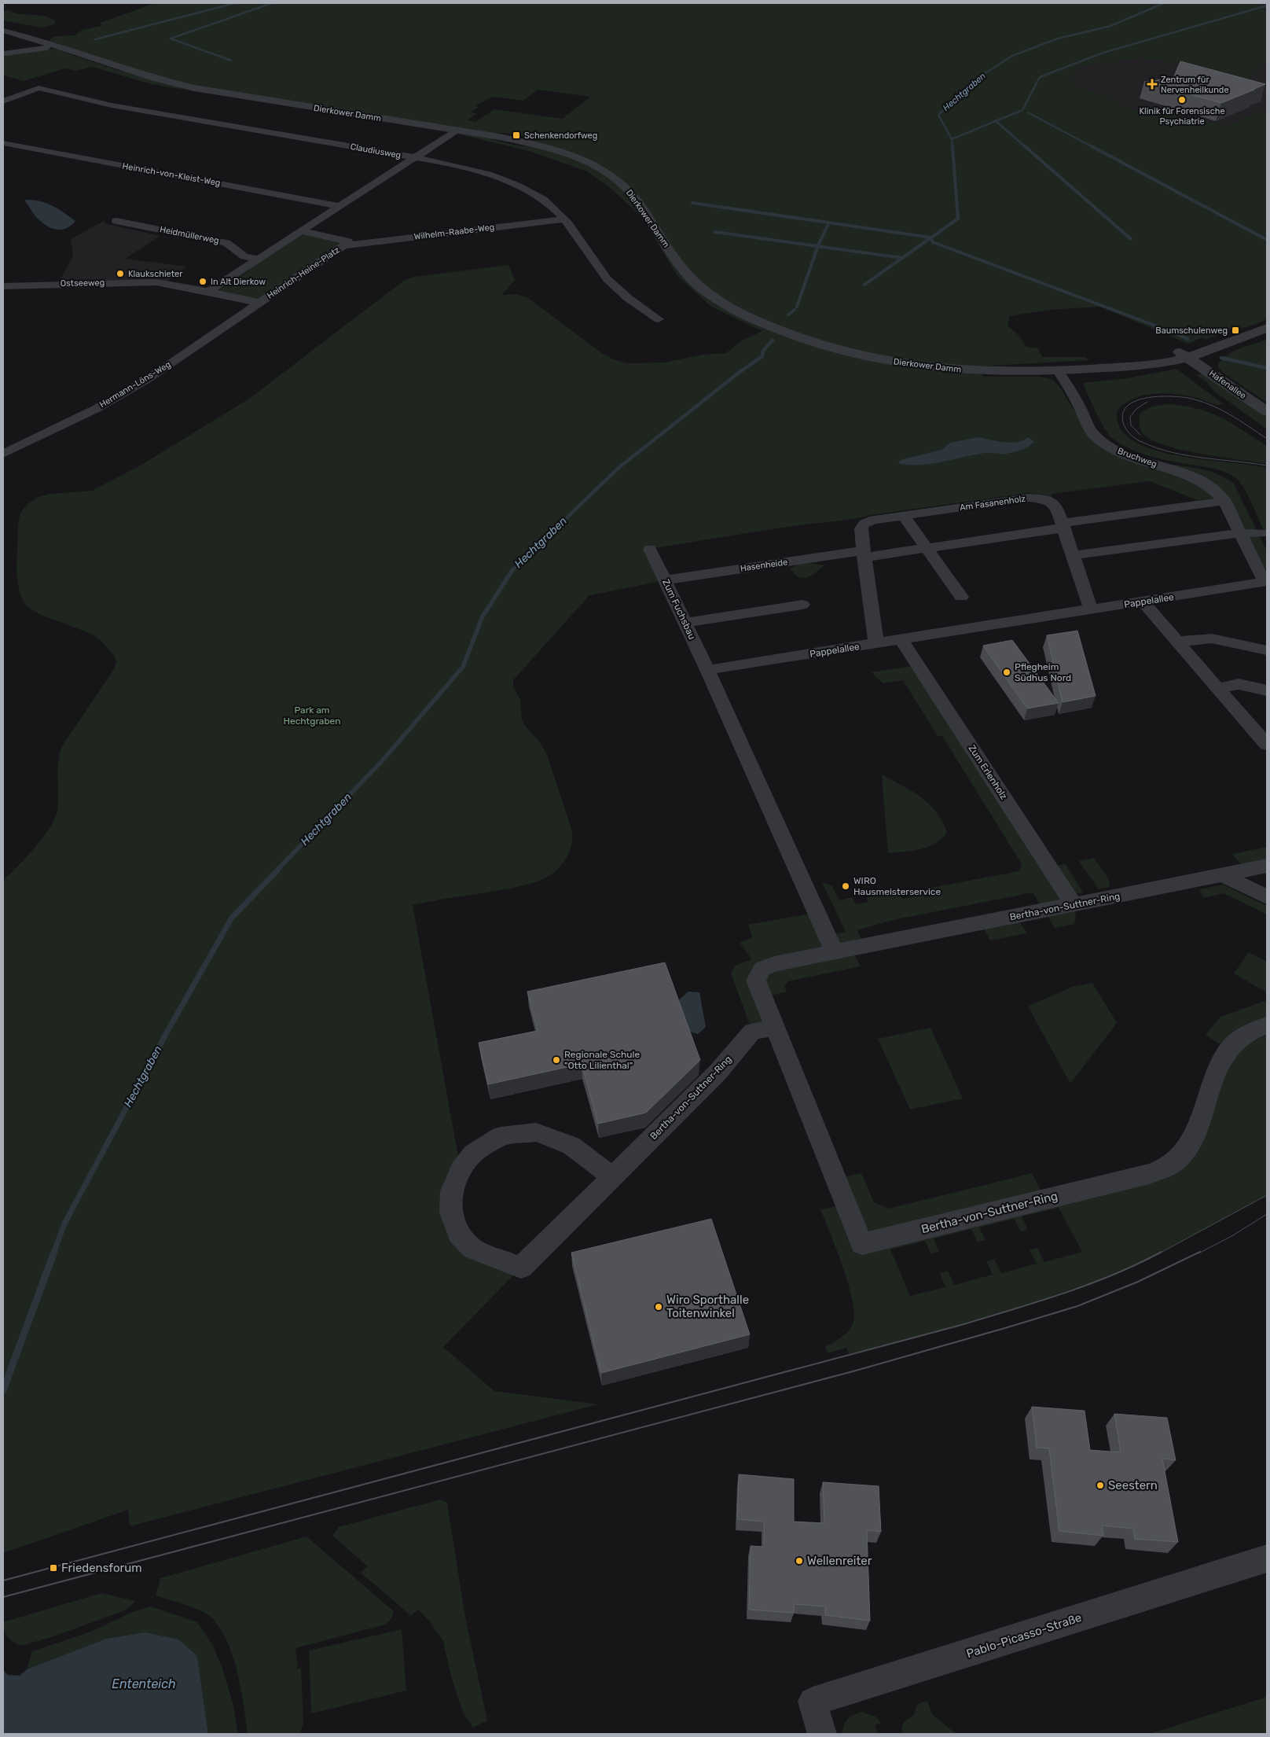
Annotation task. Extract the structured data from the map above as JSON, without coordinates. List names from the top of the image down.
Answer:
{
  "streets": {
    "street": [
      "Dierkower Damm",
      "Claudiusweg",
      "Heinrich-von-Kleist-Weg",
      "Wilhelm-Raabe-Weg",
      "Heidmüllerweg",
      "Heinrich-Heine-Platz",
      "Ostseeweg",
      "Hermann-Löns-Weg",
      "Hafenallee",
      "Bruchweg",
      "Am Fasanenholz",
      "Hasenheide",
      "Pappelallee",
      "Zum Fuchsbau",
      "Zum Erlenholz",
      "Bertha-von-Suttner-Ring",
      "Pablo-Picasso-Straße"
    ]
  },
  "crossings": [
    ["Dierkower Damm", "Hafenallee"],
    ["Dierkower Damm", "Bruchweg"],
    ["Claudiusweg", "Wilhelm-Raabe-Weg"],
    ["Wilhelm-Raabe-Weg", "Heinrich-Heine-Platz"],
    ["Heinrich-Heine-Platz", "Ostseeweg"],
    ["Heinrich-Heine-Platz", "Hermann-Löns-Weg"],
    ["Bruchweg", "Pappelallee"],
    ["Am Fasanenholz", "Hasenheide"],
    ["Am Fasanenholz", "Pappelallee"],
    ["Hasenheide", "Zum Fuchsbau"],
    ["Pappelallee", "Zum Fuchsbau"],
    ["Pappelallee", "Zum Erlenholz"],
    ["Zum Erlenholz", "Bertha-von-Suttner-Ring"]
  ],
  "water": ["Hechtgraben", "Ententeich"],
  "parks": ["Park am Hechtgraben"],
  "places": {
    "health": ["Zentrum für Nervenheilkunde"],
    "other": [
      "Klinik für Forensische Psychiatrie",
      "Klaukschieter",
      "In Alt Dierkow",
      "Pflegheim Südhus Nord",
      "WIRO Hausmeisterservice",
      "Regionale Schule \"Otto Lilienthal\"",
      "Wiro Sporthalle Toitenwinkel",
      "Seestern",
      "Wellenreiter"
    ],
    "transit": ["Schenkendorfweg", "Baumschulenweg", "Friedensforum"]
  }
}
